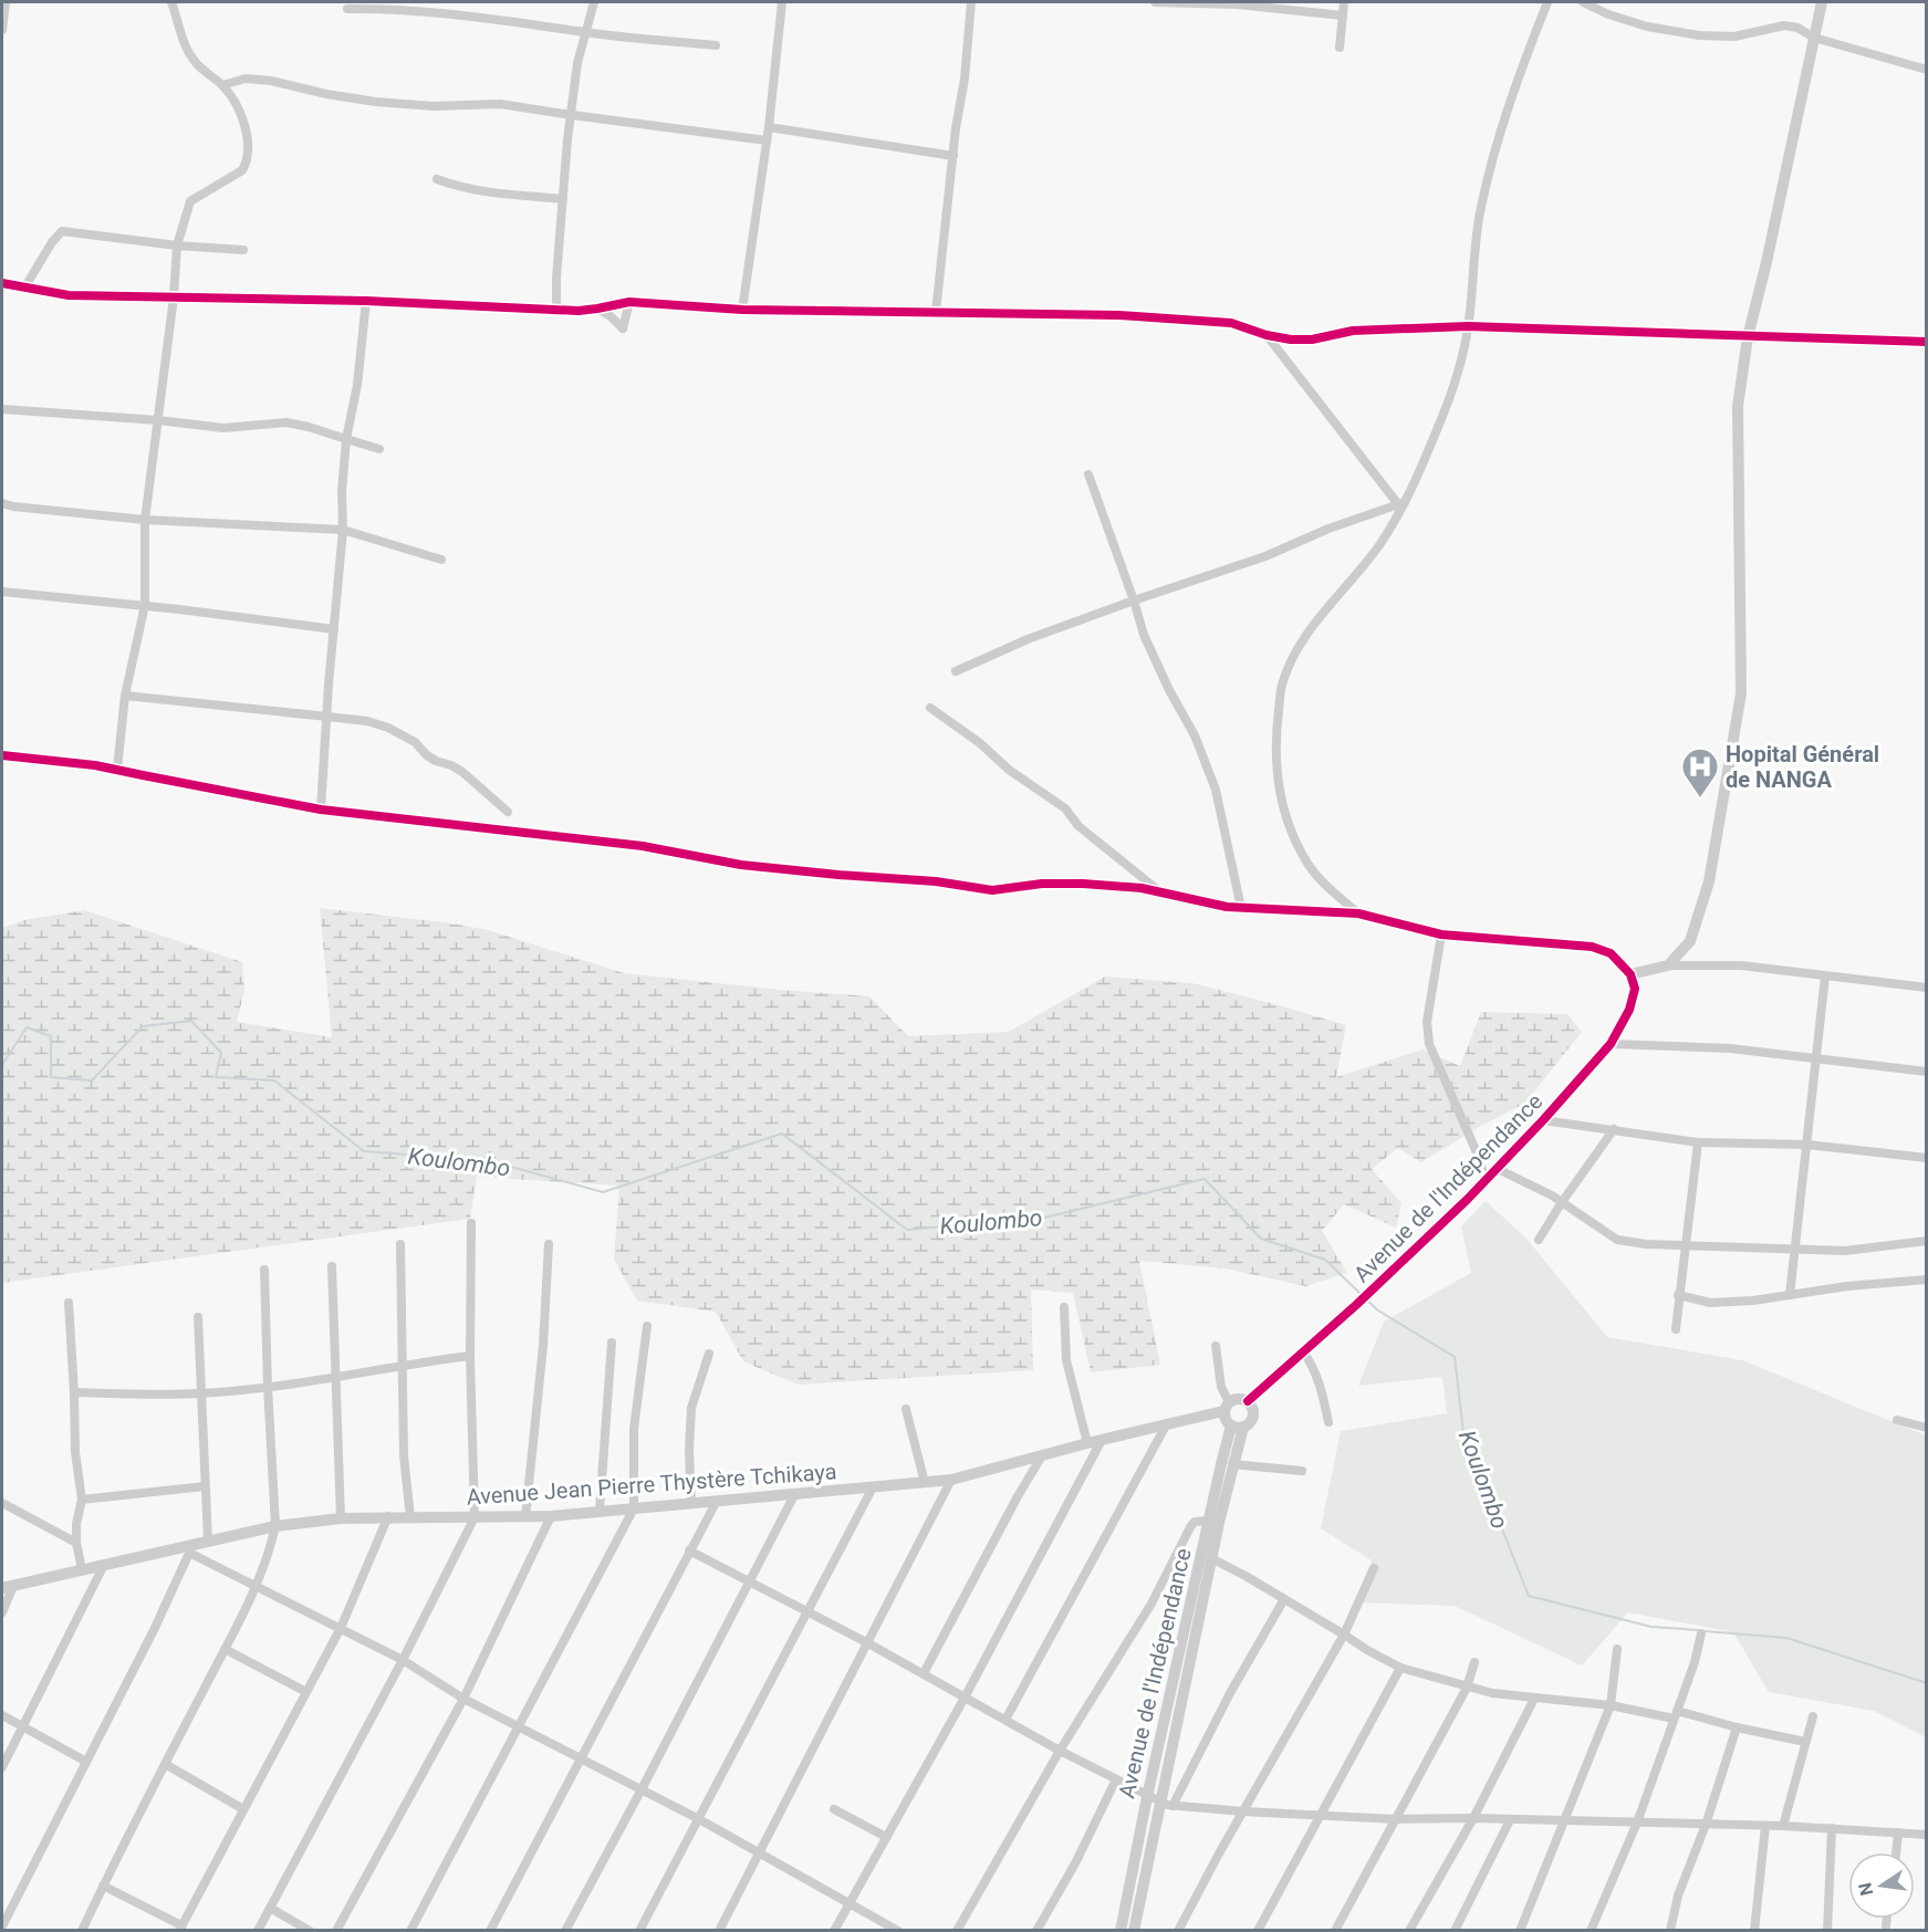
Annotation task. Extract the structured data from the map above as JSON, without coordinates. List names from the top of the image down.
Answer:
{
  "streets": {
    "street": ["Avenue de l'Indépendance", "Avenue Jean Pierre Thystère Tchikaya"]
  },
  "crossings": [
    ["Avenue de l'Indépendance", "Avenue Jean Pierre Thystère Tchikaya"]
  ],
  "water": ["Koulombo"],
  "places": {
    "hospital": ["Hopital Général de NANGA"]
  },
  "north": "left"
}
